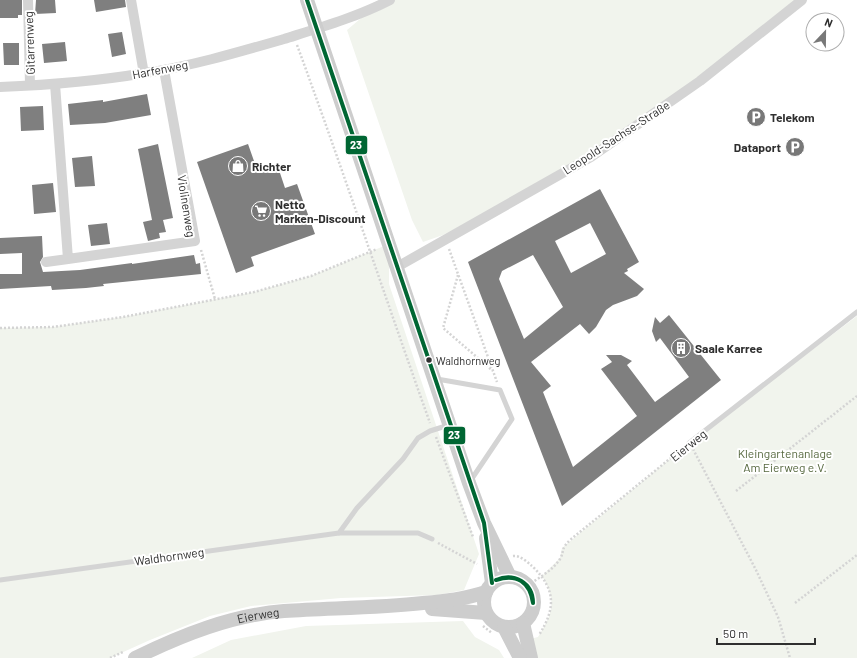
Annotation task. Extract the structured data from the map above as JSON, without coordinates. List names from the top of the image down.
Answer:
{
  "streets": {
    "street": [
      "Gitarrenweg",
      "Harfenweg",
      "Leopold-Sachse-Straße",
      "Violinenweg",
      "Eierweg"
    ],
    "lane": ["Waldhornweg"]
  },
  "crossings": [
    ["Gitarrenweg", "Harfenweg"],
    ["Harfenweg", "Violinenweg"]
  ],
  "parks": ["Kleingartenanlage Am Eierweg e.V."],
  "places": {
    "parking": ["Telekom", "Dataport"],
    "shop": ["Richter"],
    "supermarket": ["Netto Marken-Discount"],
    "building": ["Saale Karree"],
    "other": ["Waldhornweg"]
  },
  "lines": ["transit line 23"],
  "scale_bar": "50 m",
  "north": "top"
}
